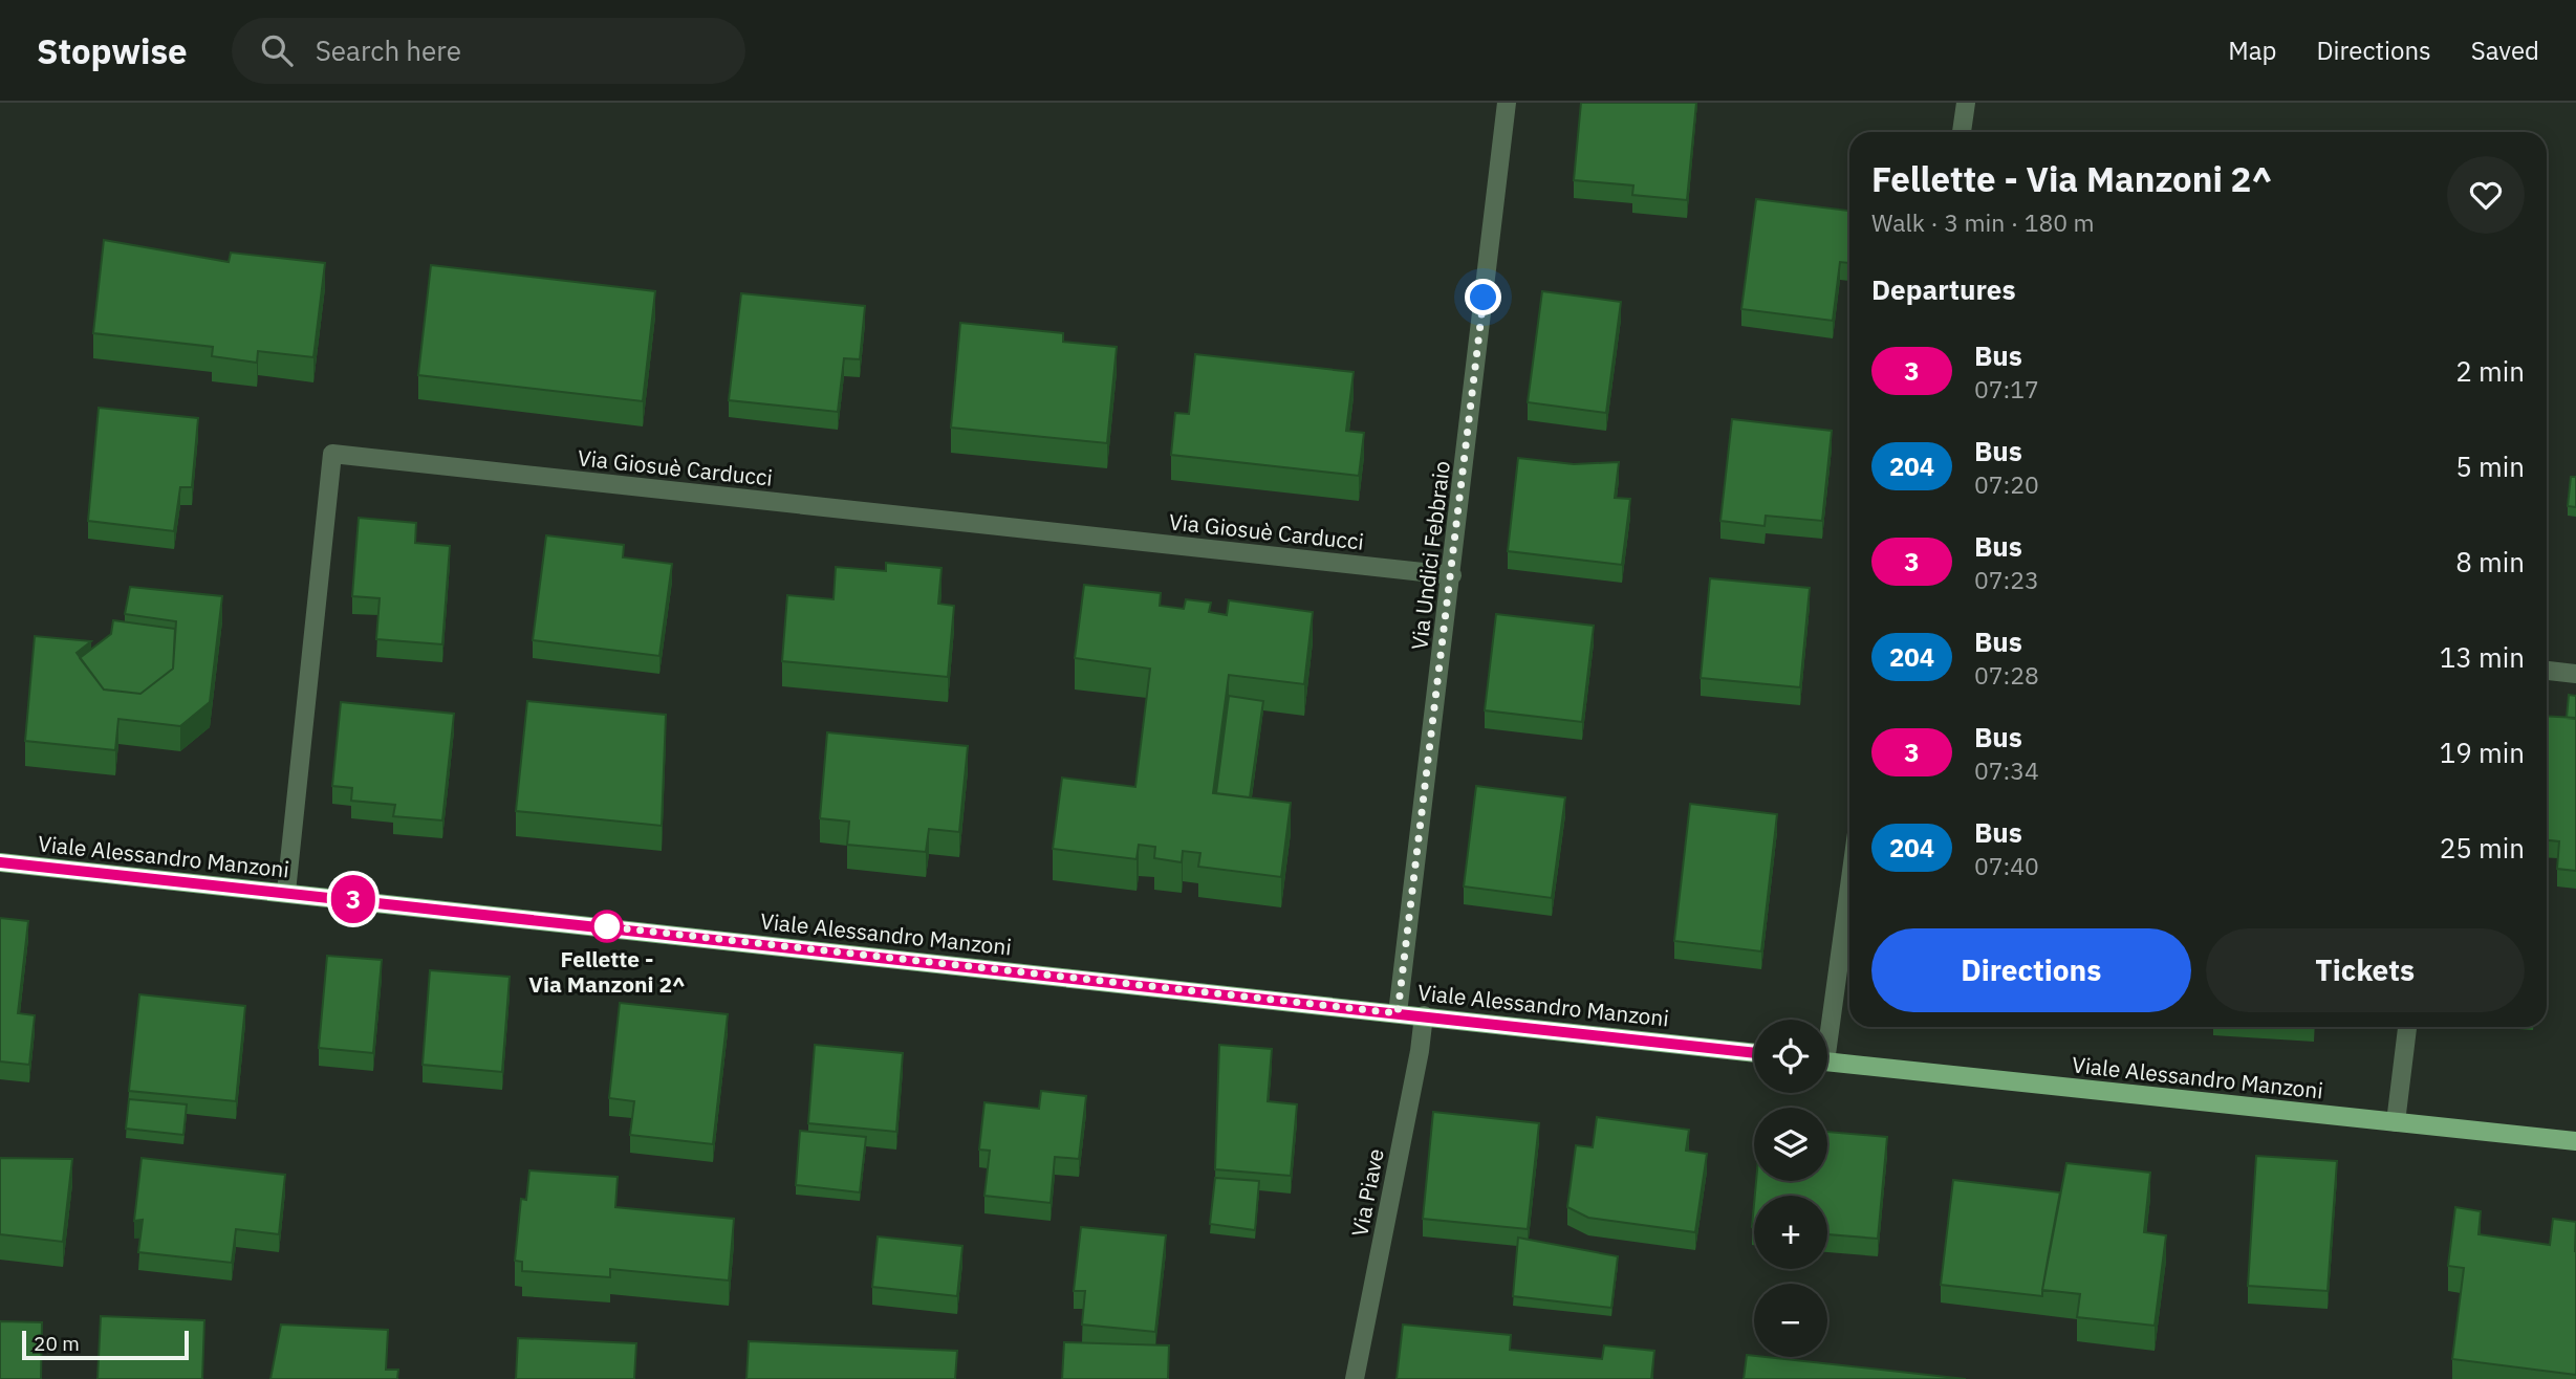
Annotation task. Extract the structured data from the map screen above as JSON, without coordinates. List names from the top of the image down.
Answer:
{
  "streets": {
    "main road": ["Viale Alessandro Manzoni"],
    "street": ["Via Giosuè Carducci", "Via Undici Febbraio", "Via Piave"]
  },
  "crossings": [
    ["Via Giosuè Carducci", "Via Undici Febbraio"],
    ["Via Giosuè Carducci", "Viale Alessandro Manzoni"],
    ["Via Undici Febbraio", "Viale Alessandro Manzoni"],
    ["Viale Alessandro Manzoni", "Via Piave"]
  ],
  "places": ["Fellette - Via Manzoni 2^"],
  "lines": ["bus line 3"],
  "scale_bar": "20 m",
  "page": {
    "header": "Stopwise",
    "search": "Search here",
    "nav": ["Map", "Directions", "Saved"],
    "on_map": "3",
    "heading": [
      ["Fellette - Via Manzoni 2^", "Walk · 3 min · 180 m"],
      "Departures"
    ],
    "list": [
      {
        "mark": "3",
        "name": "Bus",
        "note": "07:17",
        "value": "2 min"
      },
      {
        "mark": "204",
        "name": "Bus",
        "note": "07:20",
        "value": "5 min"
      },
      {
        "mark": "3",
        "name": "Bus",
        "note": "07:23",
        "value": "8 min"
      },
      {
        "mark": "204",
        "name": "Bus",
        "note": "07:28",
        "value": "13 min"
      },
      {
        "mark": "3",
        "name": "Bus",
        "note": "07:34",
        "value": "19 min"
      },
      {
        "mark": "204",
        "name": "Bus",
        "note": "07:40",
        "value": "25 min"
      }
    ],
    "buttons": ["Directions", "Tickets"],
    "map_buttons": ["+", "−"],
    "scale": "20 m"
  }
}
